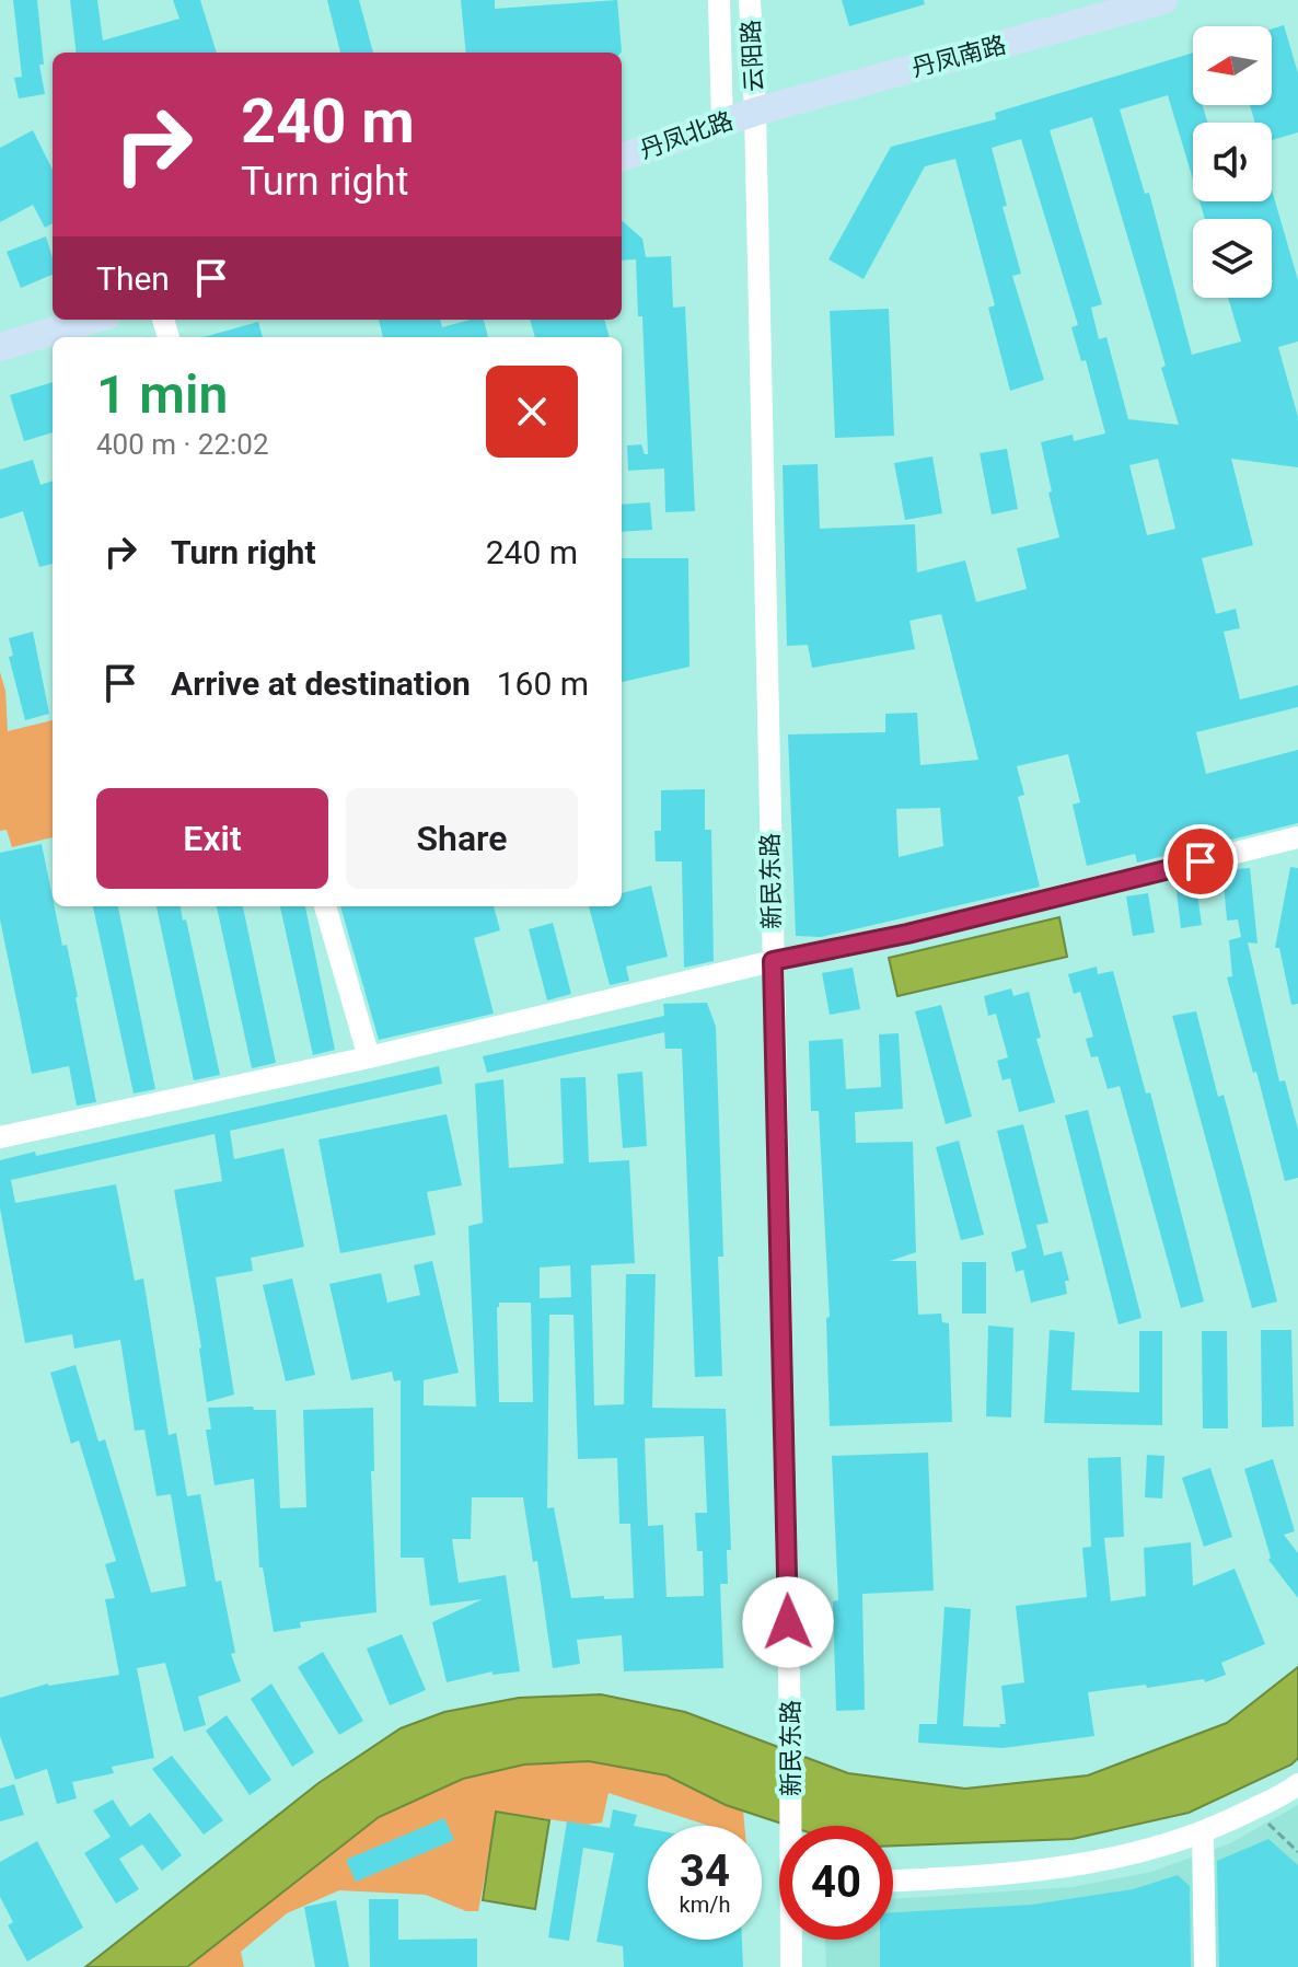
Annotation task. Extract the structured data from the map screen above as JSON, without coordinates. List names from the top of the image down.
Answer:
{
  "streets": {
    "main road": ["丹凤南路", "丹凤北路"],
    "street": ["云阳路", "新民东路"]
  },
  "crossings": [
    ["云阳路", "丹凤南路"],
    ["云阳路", "丹凤北路"],
    ["云阳路", "新民东路"],
    ["丹凤南路", "丹凤北路"],
    ["丹凤南路", "新民东路"],
    ["丹凤北路", "新民东路"]
  ],
  "north": "left",
  "page": {
    "turn": ["240 m", "Turn right"],
    "then": "Then",
    "heading": ["1 min", "400 m · 22:02"],
    "list": [
      {
        "name": "Turn right",
        "value": "240 m"
      },
      {
        "name": "Arrive at destination",
        "value": "160 m"
      }
    ],
    "buttons": ["Exit", "Share"],
    "speed": "34 km/h",
    "limit": "40"
  }
}
